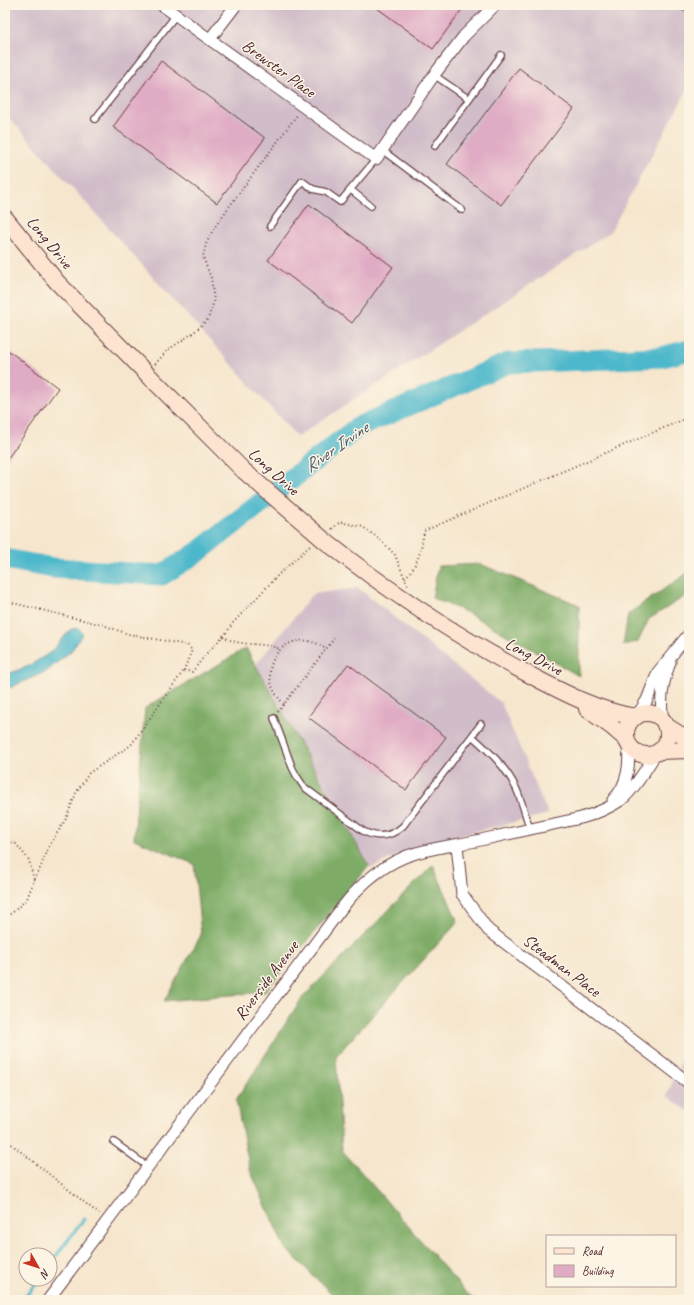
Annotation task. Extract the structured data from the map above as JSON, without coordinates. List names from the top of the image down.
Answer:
{
  "streets": {
    "main road": ["Long Drive"],
    "street": ["Brewster Place", "Steadman Place", "Riverside Avenue"]
  },
  "crossings": [
    ["Long Drive", "Riverside Avenue"],
    ["Steadman Place", "Riverside Avenue"]
  ],
  "water": ["River Irvine"],
  "legend": ["Road", "Building"],
  "north": "bottom right"
}
